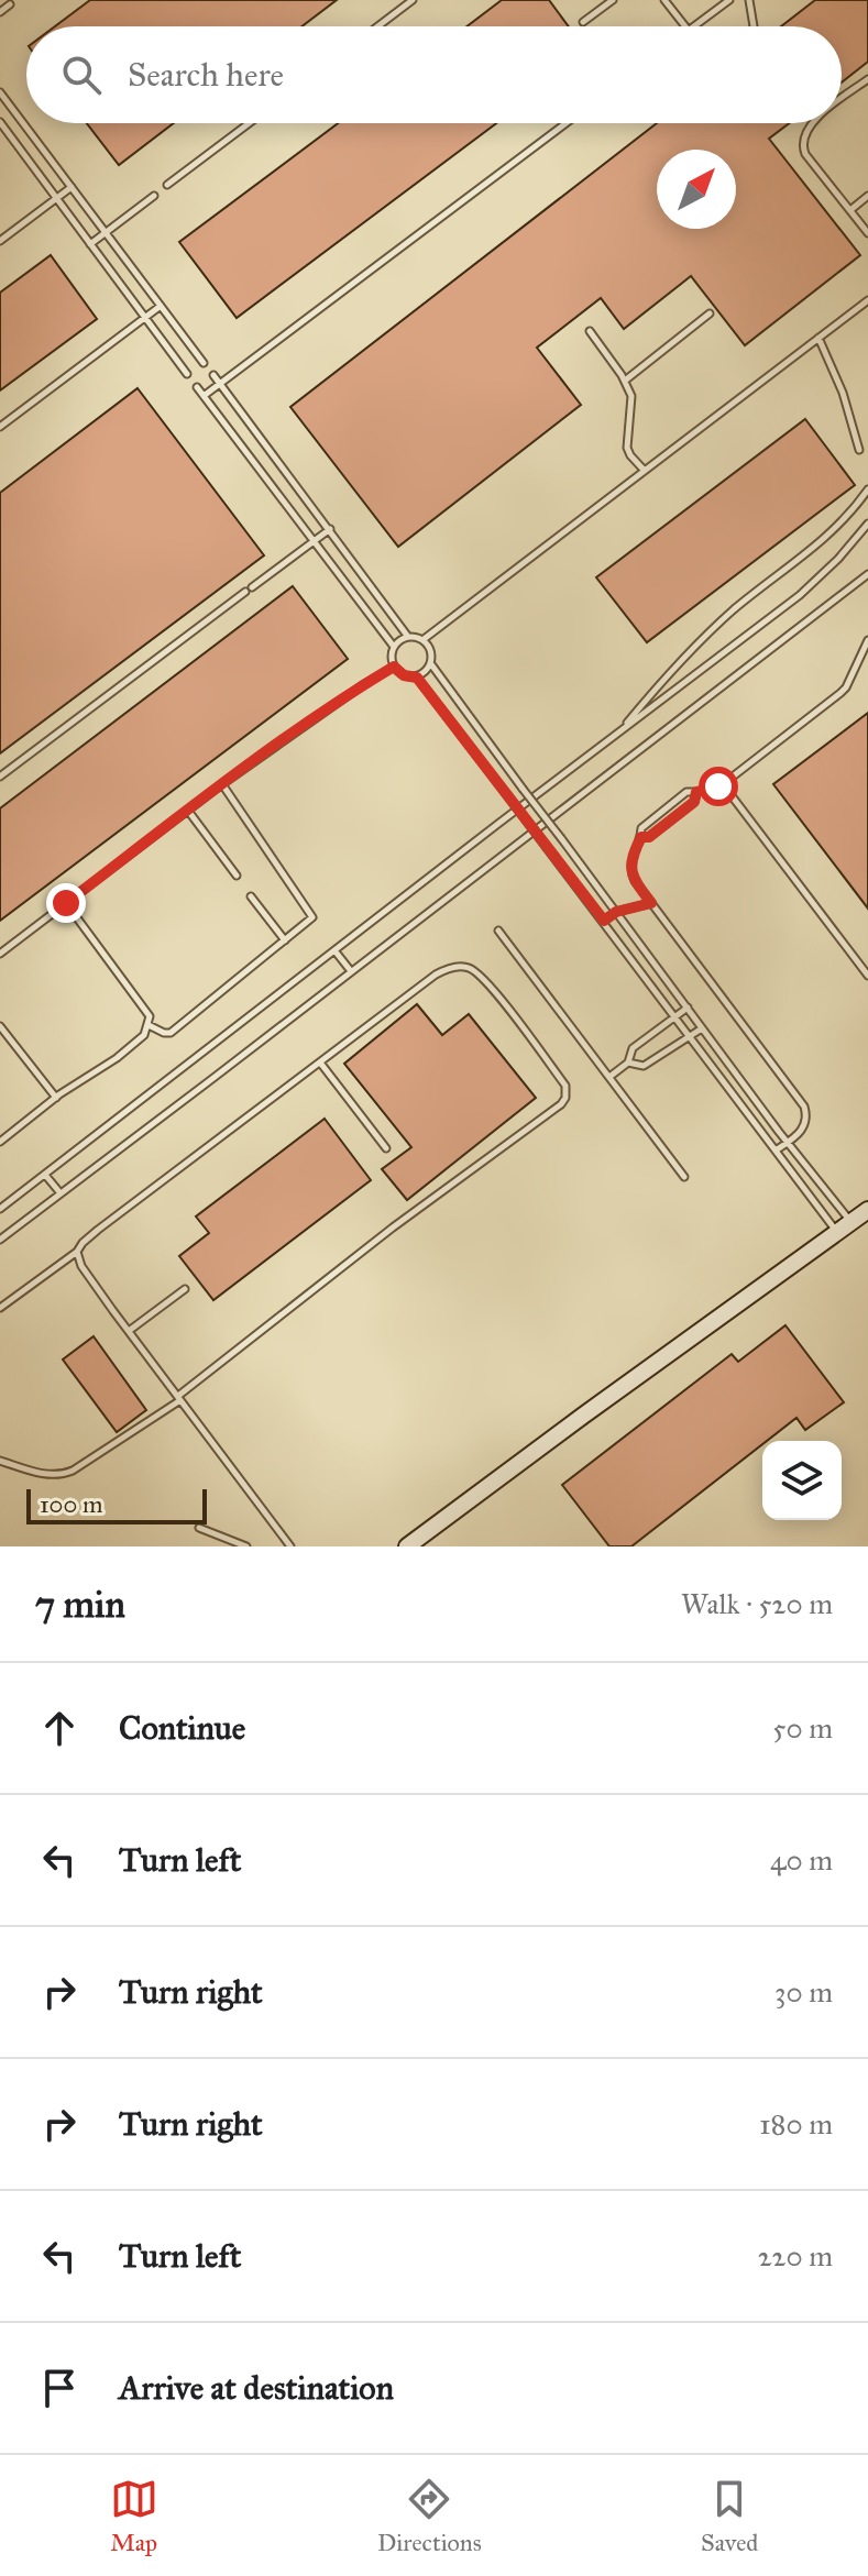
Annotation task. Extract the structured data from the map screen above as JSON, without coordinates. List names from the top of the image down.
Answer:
{
  "scale_bar": "100 m",
  "north": "top right",
  "page": {
    "search": "Search here",
    "scale": "100 m",
    "heading": ["7 min", "Walk · 520 m"],
    "list": [
      ["Continue", "50 m"],
      ["Turn left", "40 m"],
      ["Turn right", "30 m"],
      ["Turn right", "180 m"],
      ["Turn left", "220 m"],
      "Arrive at destination"
    ],
    "nav": ["Map", "Directions", "Saved"]
  }
}
